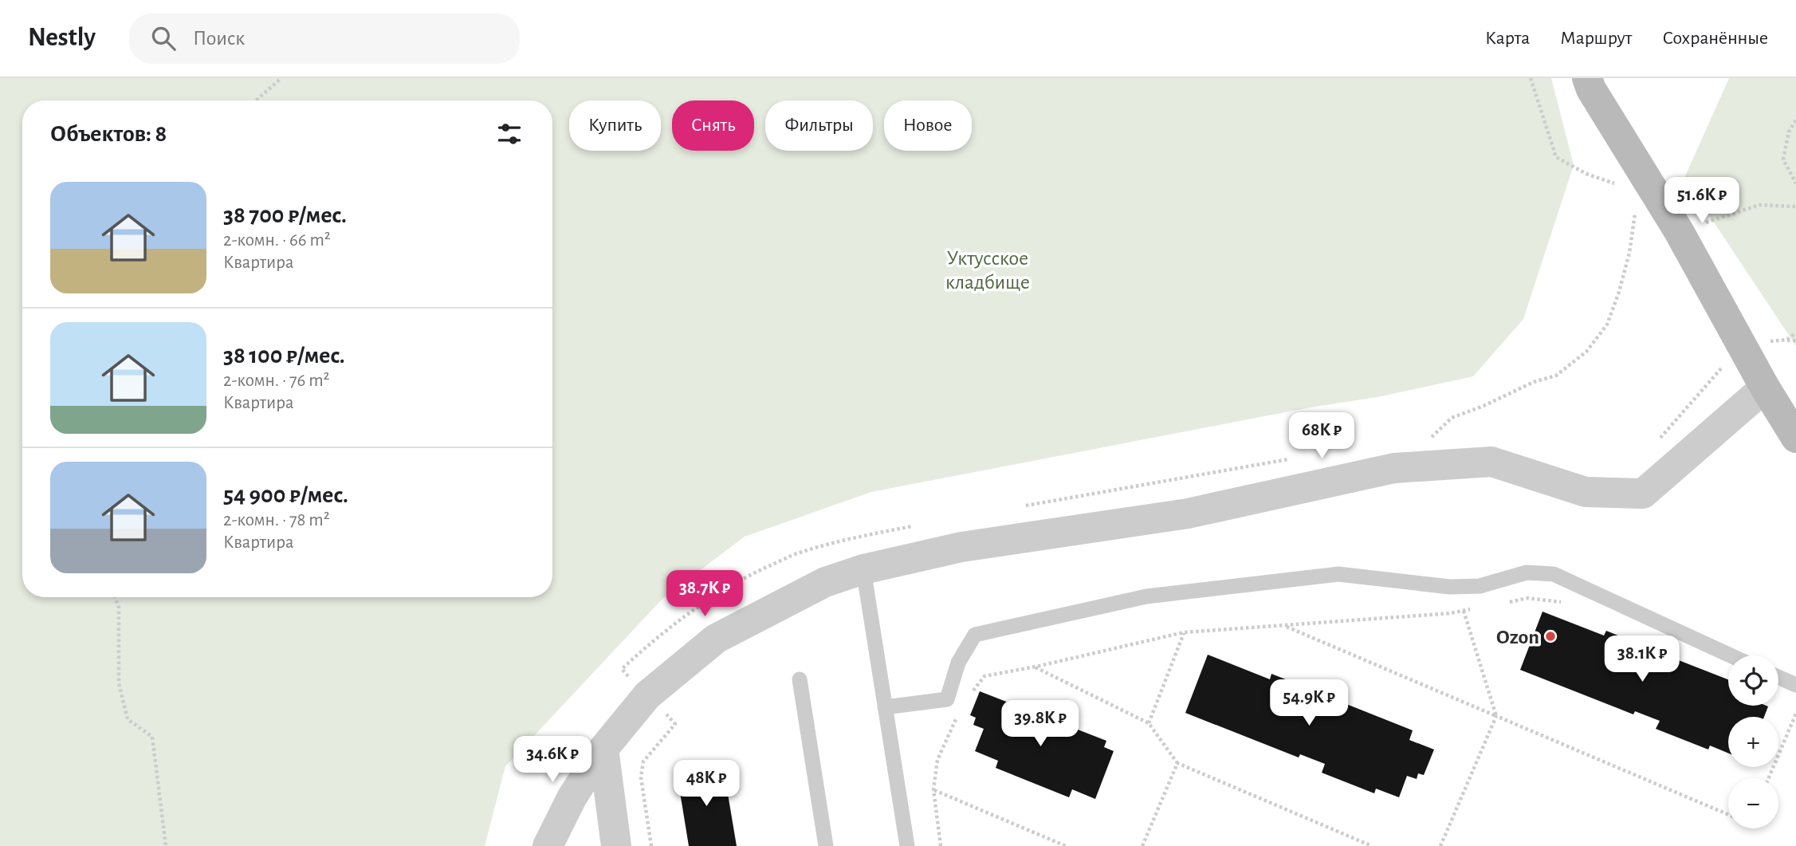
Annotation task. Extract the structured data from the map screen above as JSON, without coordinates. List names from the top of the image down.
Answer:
{
  "parks": ["Уктусское кладбище"],
  "places": ["Ozon"],
  "page": {
    "header": "Nestly",
    "search": "Поиск",
    "nav": ["Карта", "Маршрут", "Сохранённые"],
    "chip": [
      "Купить",
      "Снять",
      "Фильтры",
      "Новое"
    ],
    "heading": "Объектов: 8",
    "list": [
      {
        "name": "38 700 ₽/мес.",
        "note": "2-комн. · 66 m² · Квартира"
      },
      {
        "name": "38 100 ₽/мес.",
        "note": "2-комн. · 76 m² · Квартира"
      },
      {
        "name": "54 900 ₽/мес.",
        "note": "2-комн. · 78 m² · Квартира"
      }
    ],
    "price": [
      "51.6K ₽",
      "68K ₽",
      "38.7K ₽",
      "38.1K ₽",
      "54.9K ₽",
      "39.8K ₽",
      "34.6K ₽",
      "48K ₽"
    ],
    "map_buttons": ["+", "−"]
  }
}
